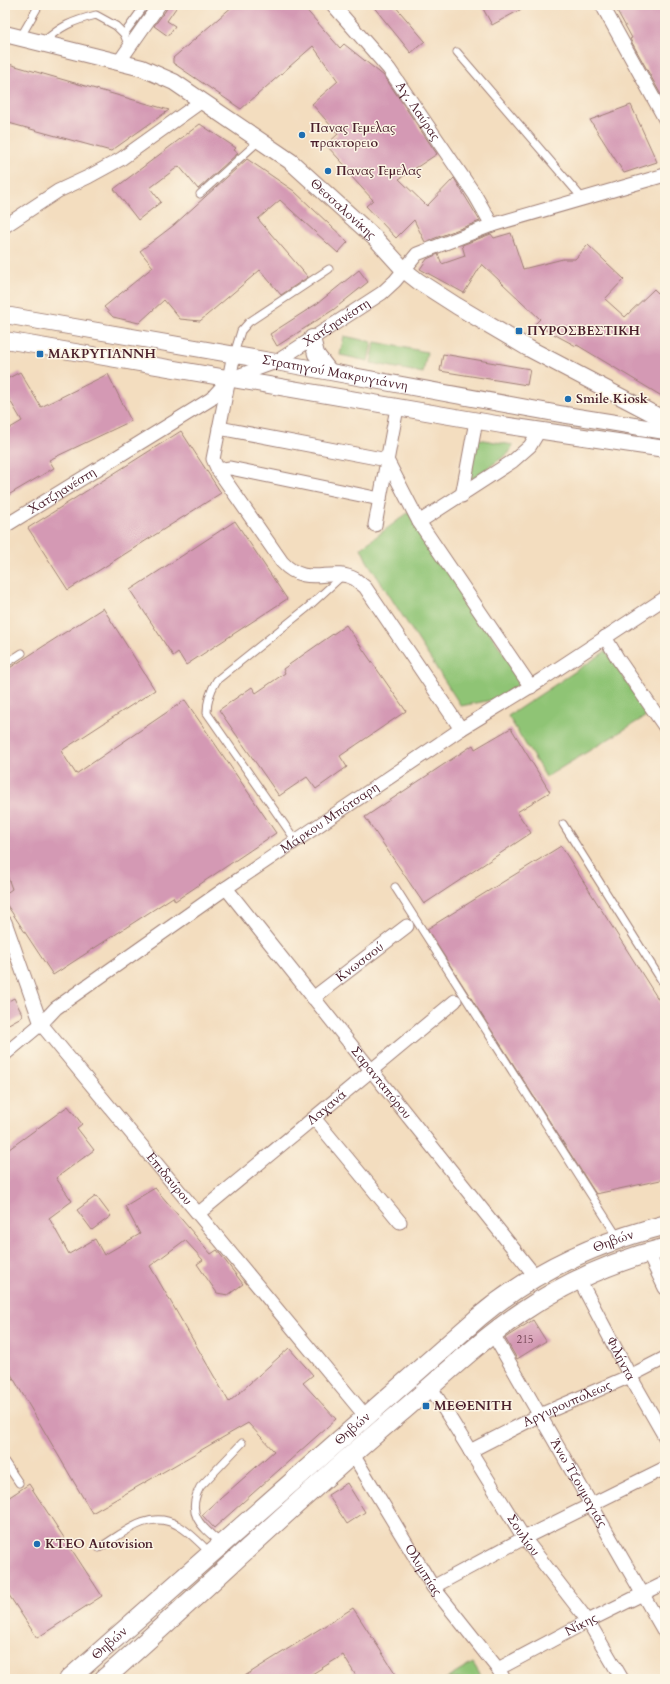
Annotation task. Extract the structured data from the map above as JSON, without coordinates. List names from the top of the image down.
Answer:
{
  "streets": {
    "main road": ["Θηβών"],
    "street": [
      "Αγ. Λαύρας",
      "Θεσσαλονίκης",
      "Χατζηανέστη",
      "Στρατηγού Μακρυγιάννη",
      "Μάρκου Μπότσαρη",
      "Κνωσσού",
      "Σαρανταπόρου",
      "Λαχανά",
      "Επιδαύρου",
      "Φιλήντα",
      "Αργυρουπόλεως",
      "Άνω Τζουμαγιάς",
      "Σουλίου",
      "Ολυμπίας",
      "Νίκης"
    ]
  },
  "crossings": [
    ["Αγ. Λαύρας", "Χατζηανέστη"],
    ["Θεσσαλονίκης", "Χατζηανέστη"],
    ["Χατζηανέστη", "Στρατηγού Μακρυγιάννη"],
    ["Μάρκου Μπότσαρη", "Σαρανταπόρου"],
    ["Μάρκου Μπότσαρη", "Επιδαύρου"],
    ["Κνωσσού", "Σαρανταπόρου"],
    ["Σαρανταπόρου", "Λαχανά"],
    ["Σαρανταπόρου", "Θηβών"],
    ["Λαχανά", "Επιδαύρου"],
    ["Επιδαύρου", "Θηβών"],
    ["Θηβών", "Φιλήντα"],
    ["Θηβών", "Άνω Τζουμαγιάς"],
    ["Θηβών", "Σουλίου"],
    ["Θηβών", "Ολυμπίας"],
    ["Φιλήντα", "Αργυρουπόλεως"],
    ["Αργυρουπόλεως", "Άνω Τζουμαγιάς"],
    ["Αργυρουπόλεως", "Σουλίου"],
    ["Άνω Τζουμαγιάς", "Νίκης"],
    ["Σουλίου", "Νίκης"],
    ["Ολυμπίας", "Νίκης"]
  ],
  "places": {
    "other": [
      "Πανας Γεμελας πρακτορειο",
      "Πανας Γεμελας",
      "Smile Kiosk",
      "ΚΤΕΟ Autovision"
    ],
    "transit": ["ΠΥΡΟΣΒΕΣΤΙΚΗ", "ΜΑΚΡΥΓΙΑΝΝΗ", "ΜΕΘΕΝΙΤΗ"]
  },
  "house_numbers": ["215"]
}
